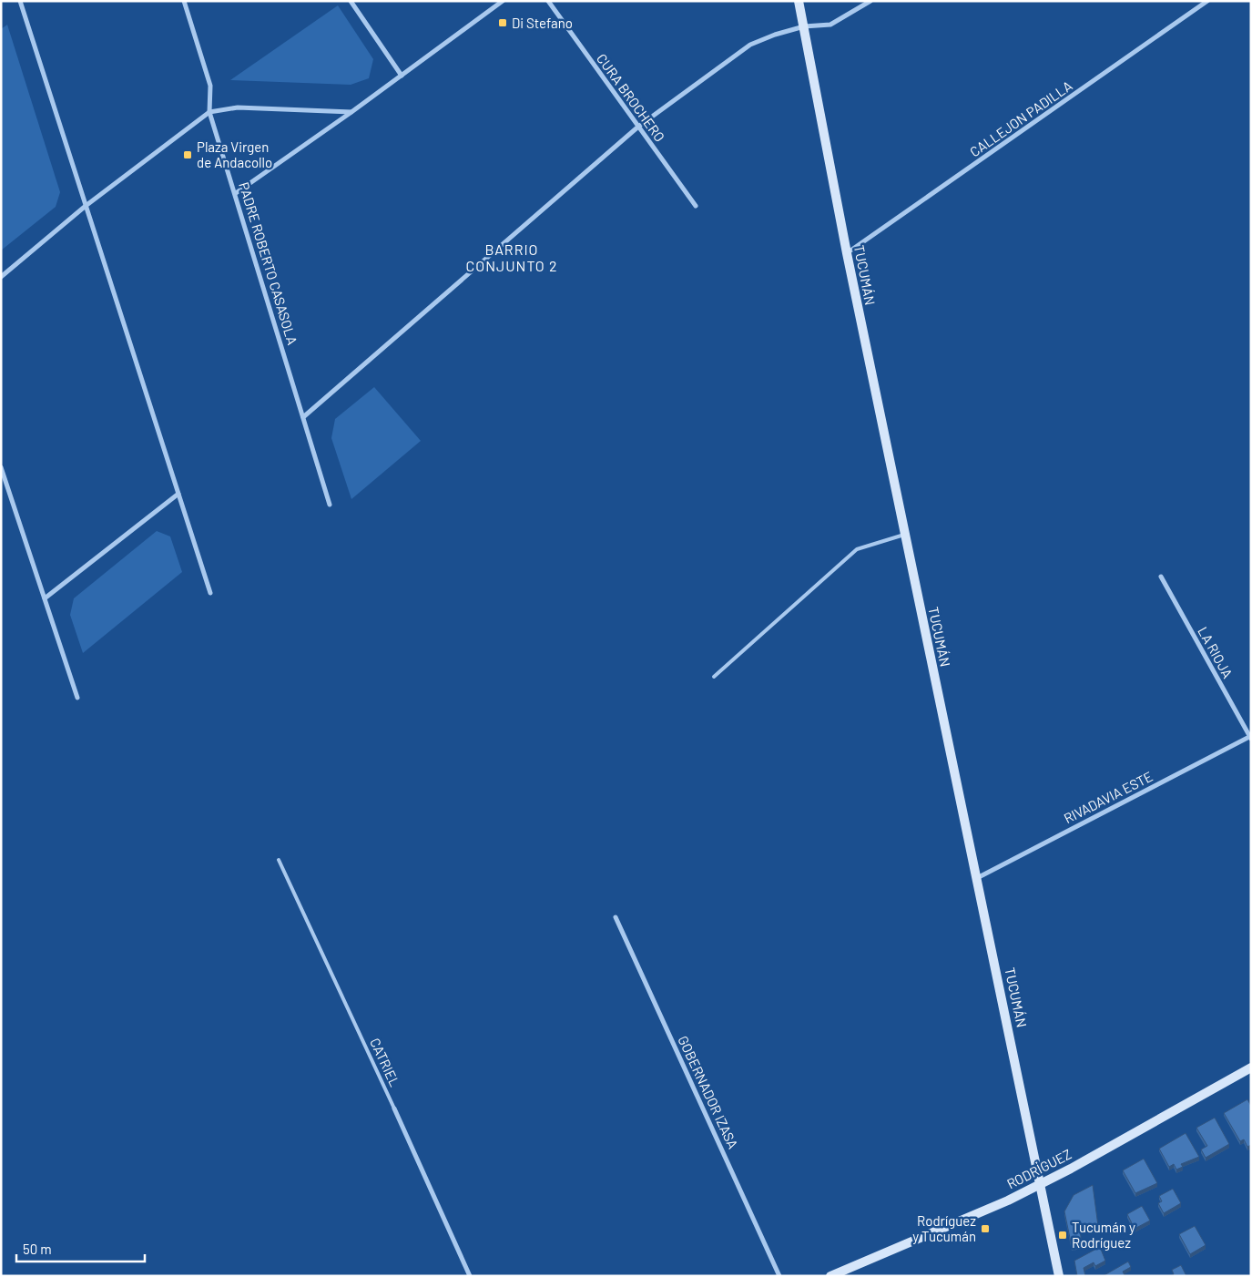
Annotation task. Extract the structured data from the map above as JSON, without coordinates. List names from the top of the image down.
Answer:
{
  "streets": {
    "main road": ["TUCUMÁN", "RODRÍGUEZ"],
    "street": [
      "CURA BROCHERO",
      "CALLEJON PADILLA",
      "PADRE ROBERTO CASASOLA",
      "LA RIOJA",
      "RIVADAVIA ESTE",
      "CATRIEL",
      "GOBERNADOR IZASA"
    ]
  },
  "crossings": [
    ["CALLEJON PADILLA", "TUCUMÁN"],
    ["TUCUMÁN", "RIVADAVIA ESTE"],
    ["TUCUMÁN", "RODRÍGUEZ"],
    ["LA RIOJA", "RIVADAVIA ESTE"]
  ],
  "districts": ["BARRIO CONJUNTO 2"],
  "places": {
    "transit": [
      "Di Stefano",
      "Plaza Virgen de Andacollo",
      "Rodríguez y Tucumán",
      "Tucumán y Rodríguez"
    ]
  },
  "scale_bar": "50 m"
}
